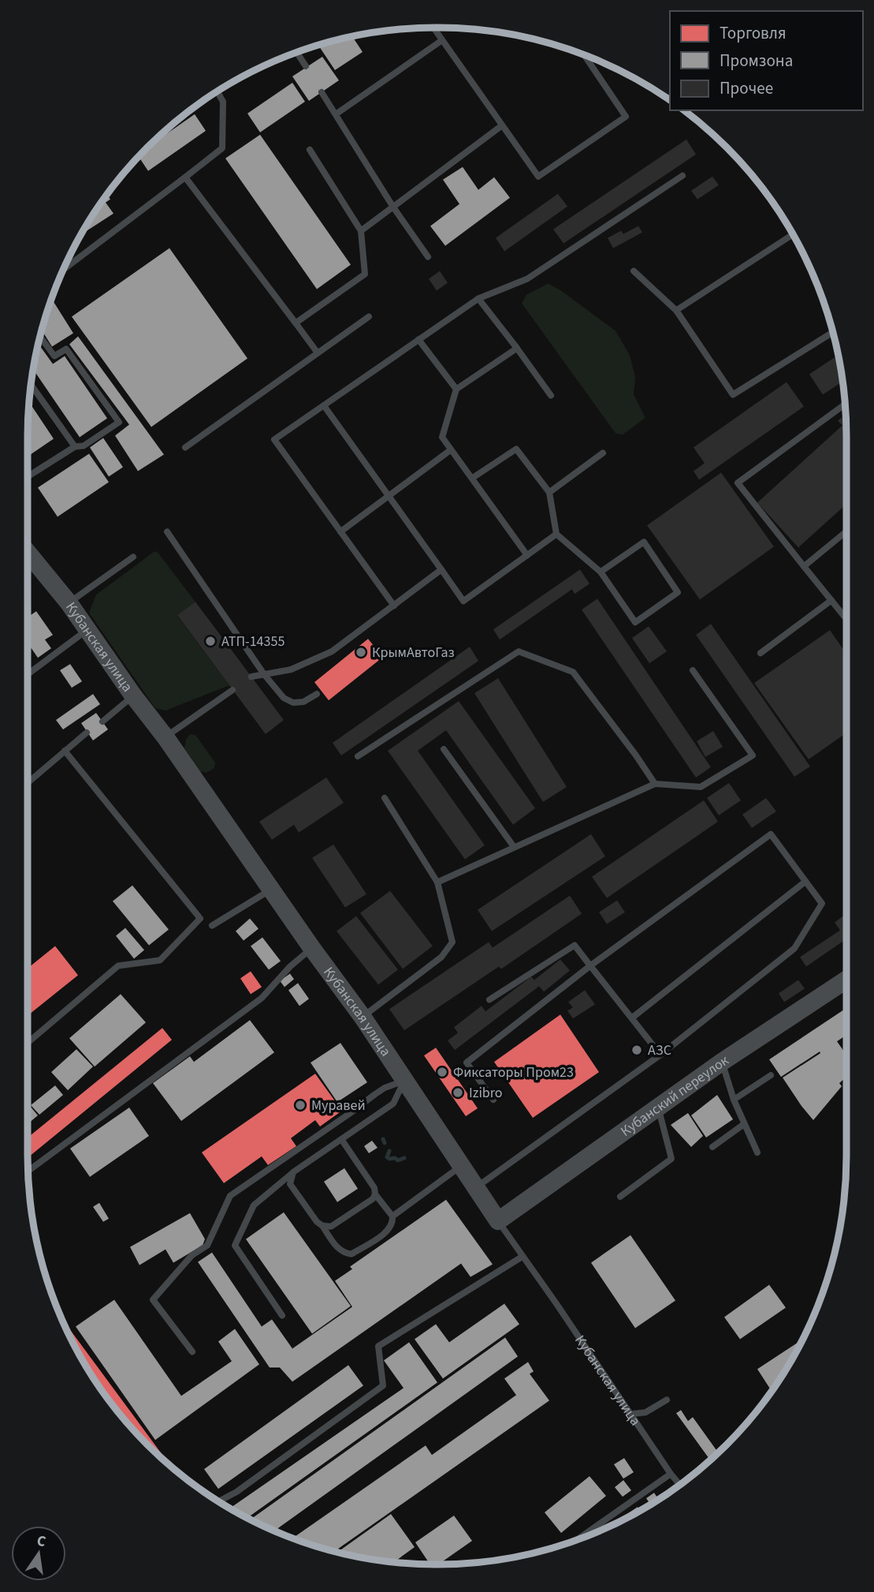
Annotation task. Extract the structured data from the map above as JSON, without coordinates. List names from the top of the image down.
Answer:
{
  "streets": {
    "main road": ["Кубанская улица", "Кубанский переулок"]
  },
  "crossings": [
    ["Кубанская улица", "Кубанский переулок"]
  ],
  "places": [
    "АТП-14355",
    "КрымАвтоГаз",
    "АЗС",
    "Фиксаторы Пром23",
    "Izibro",
    "Муравей"
  ],
  "legend": ["Торговля", "Промзона", "Прочее"],
  "north": "top"
}
